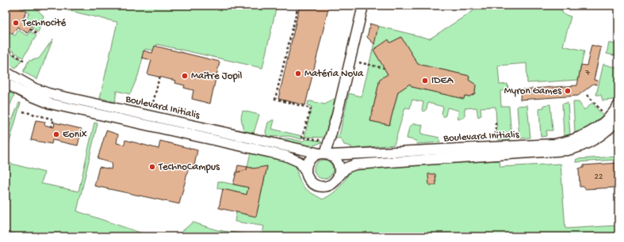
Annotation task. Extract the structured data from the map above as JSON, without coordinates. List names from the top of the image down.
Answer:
{
  "streets": {
    "street": ["Boulevard Initialis"]
  },
  "places": [
    "Technocité",
    "Matéria Nova",
    "Maître Jopil",
    "IDEA",
    "Myron Games",
    "Eonix",
    "TechnoCampus"
  ],
  "house_numbers": ["7", "22"]
}
